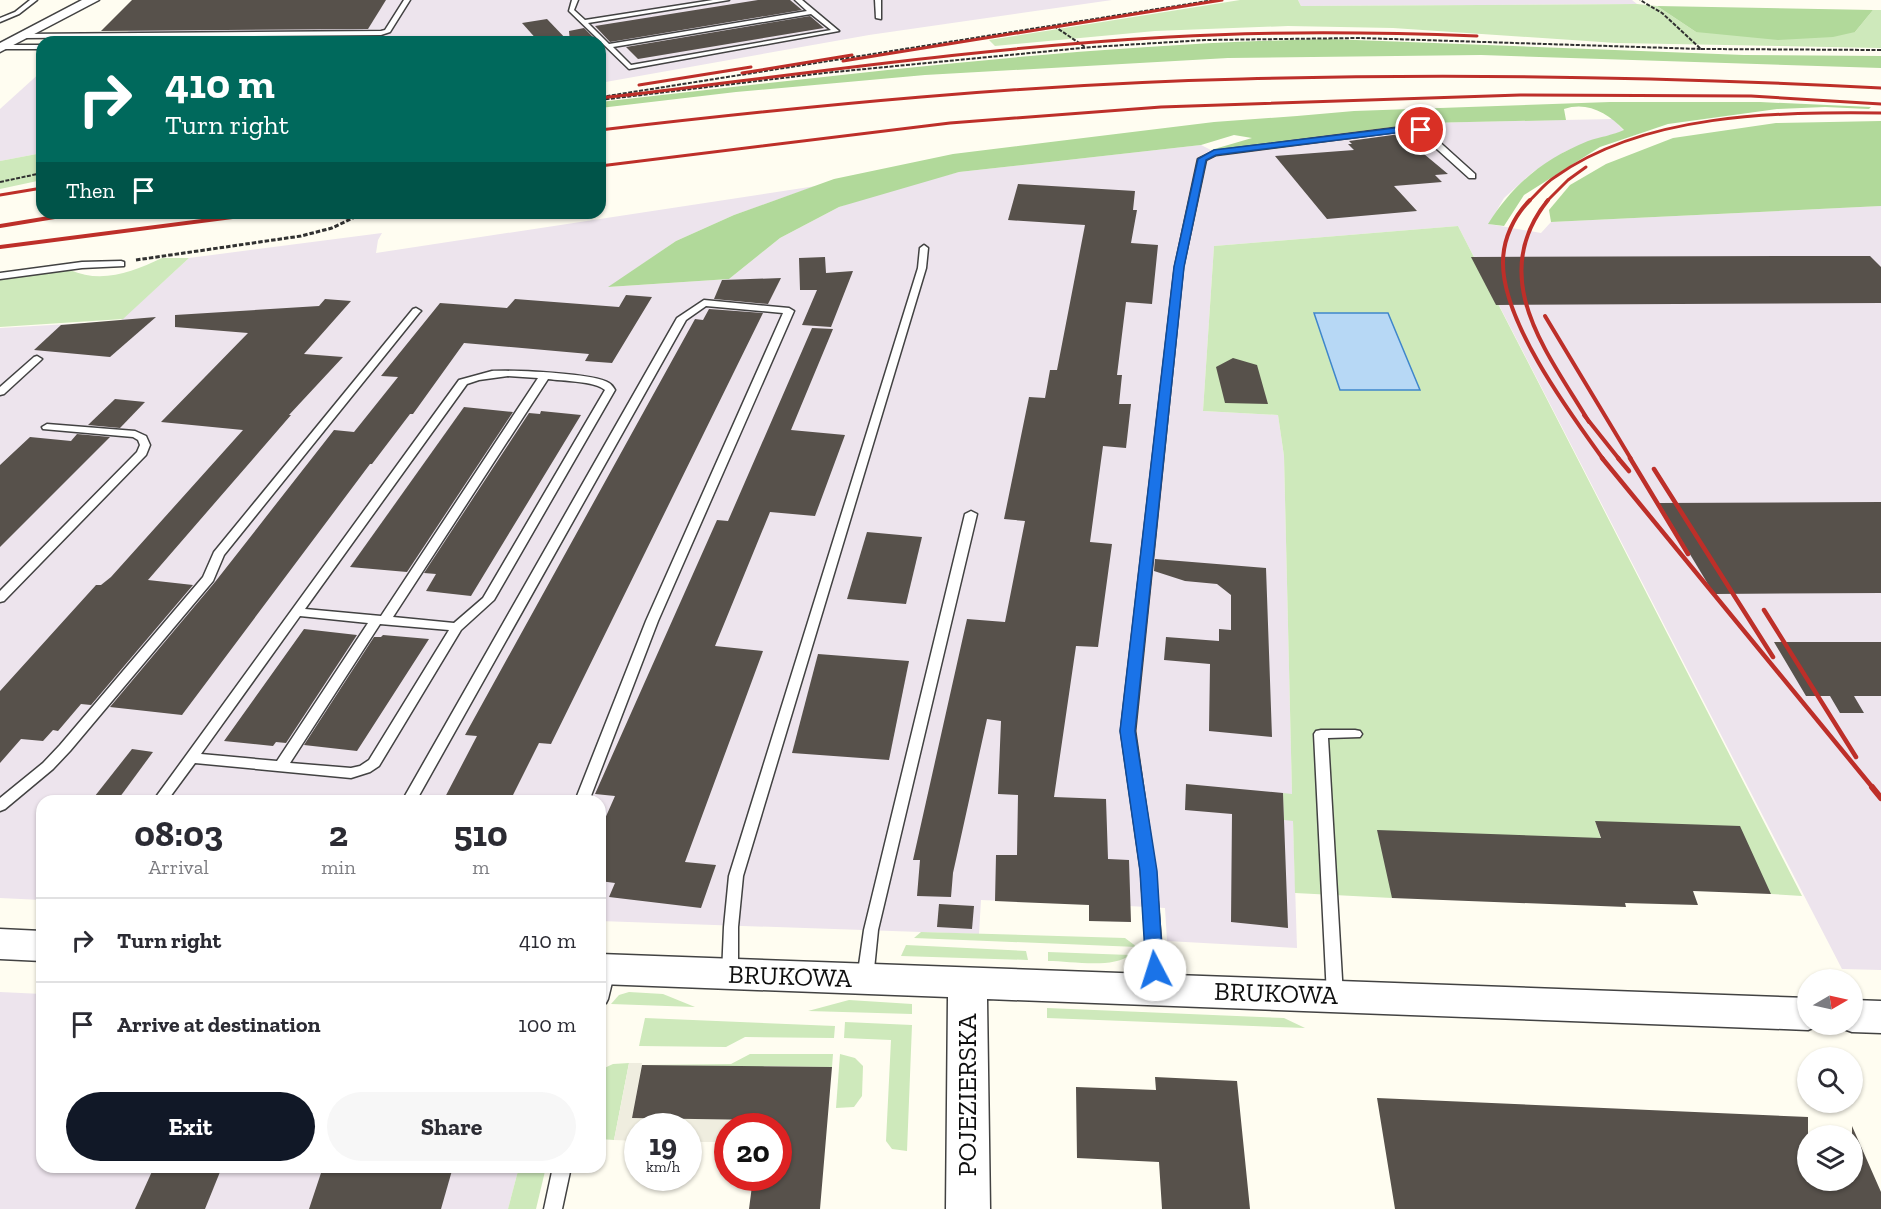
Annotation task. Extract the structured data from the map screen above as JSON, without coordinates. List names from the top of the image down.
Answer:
{
  "streets": {
    "street": ["BRUKOWA", "POJEZIERSKA"]
  },
  "crossings": [
    ["BRUKOWA", "POJEZIERSKA"]
  ],
  "north": "right",
  "page": {
    "turn": ["410 m", "Turn right"],
    "then": "Then",
    "eta": [
      "08:03",
      "Arrival",
      "2",
      "min",
      "510",
      "m"
    ],
    "list": [
      {
        "name": "Turn right",
        "value": "410 m"
      },
      {
        "name": "Arrive at destination",
        "value": "100 m"
      }
    ],
    "buttons": ["Exit", "Share"],
    "speed": "19 km/h",
    "limit": "20"
  }
}
